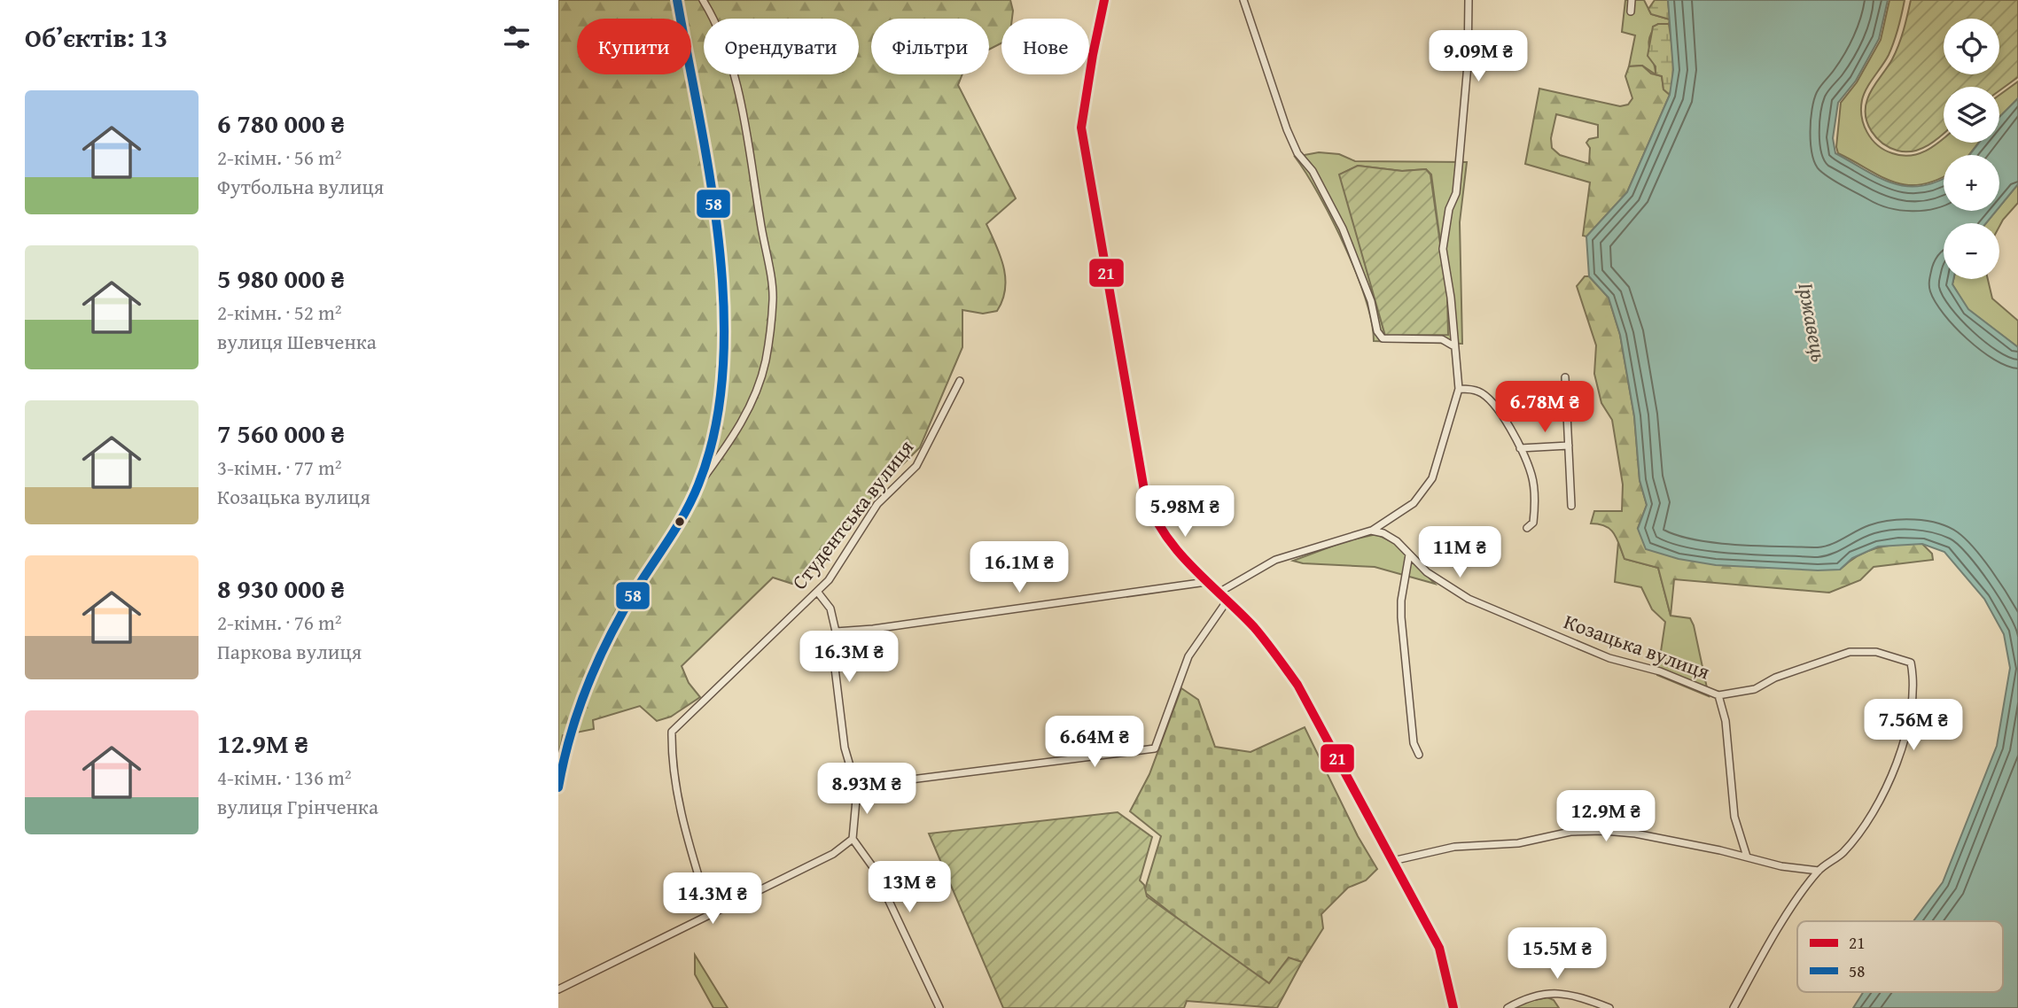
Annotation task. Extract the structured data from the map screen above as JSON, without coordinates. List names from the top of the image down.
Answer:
{
  "streets": {
    "street": ["Студентська вулиця", "Козацька вулиця"]
  },
  "water": ["Іржавець"],
  "lines": ["transit line 21", "transit line 58"],
  "legend": ["21", "58"],
  "page": {
    "heading": "Об’єктів: 13",
    "map_buttons": ["+", "−"],
    "chip": [
      "Купити",
      "Орендувати",
      "Фільтри",
      "Нове"
    ],
    "price": [
      "9.09M ₴",
      "6.78M ₴",
      "5.98M ₴",
      "11M ₴",
      "16.1M ₴",
      "16.3M ₴",
      "7.56M ₴",
      "6.64M ₴",
      "8.93M ₴",
      "12.9M ₴",
      "13M ₴",
      "14.3M ₴",
      "15.5M ₴"
    ],
    "list": [
      {
        "name": "6 780 000 ₴",
        "note": "2-кімн. · 56 m² · Футбольна вулиця"
      },
      {
        "name": "5 980 000 ₴",
        "note": "2-кімн. · 52 m² · вулиця Шевченка"
      },
      {
        "name": "7 560 000 ₴",
        "note": "3-кімн. · 77 m² · Козацька вулиця"
      },
      {
        "name": "8 930 000 ₴",
        "note": "2-кімн. · 76 m² · Паркова вулиця"
      },
      {
        "name": "12.9M ₴",
        "note": "4-кімн. · 136 m² · вулиця Грінченка"
      }
    ]
  }
}
